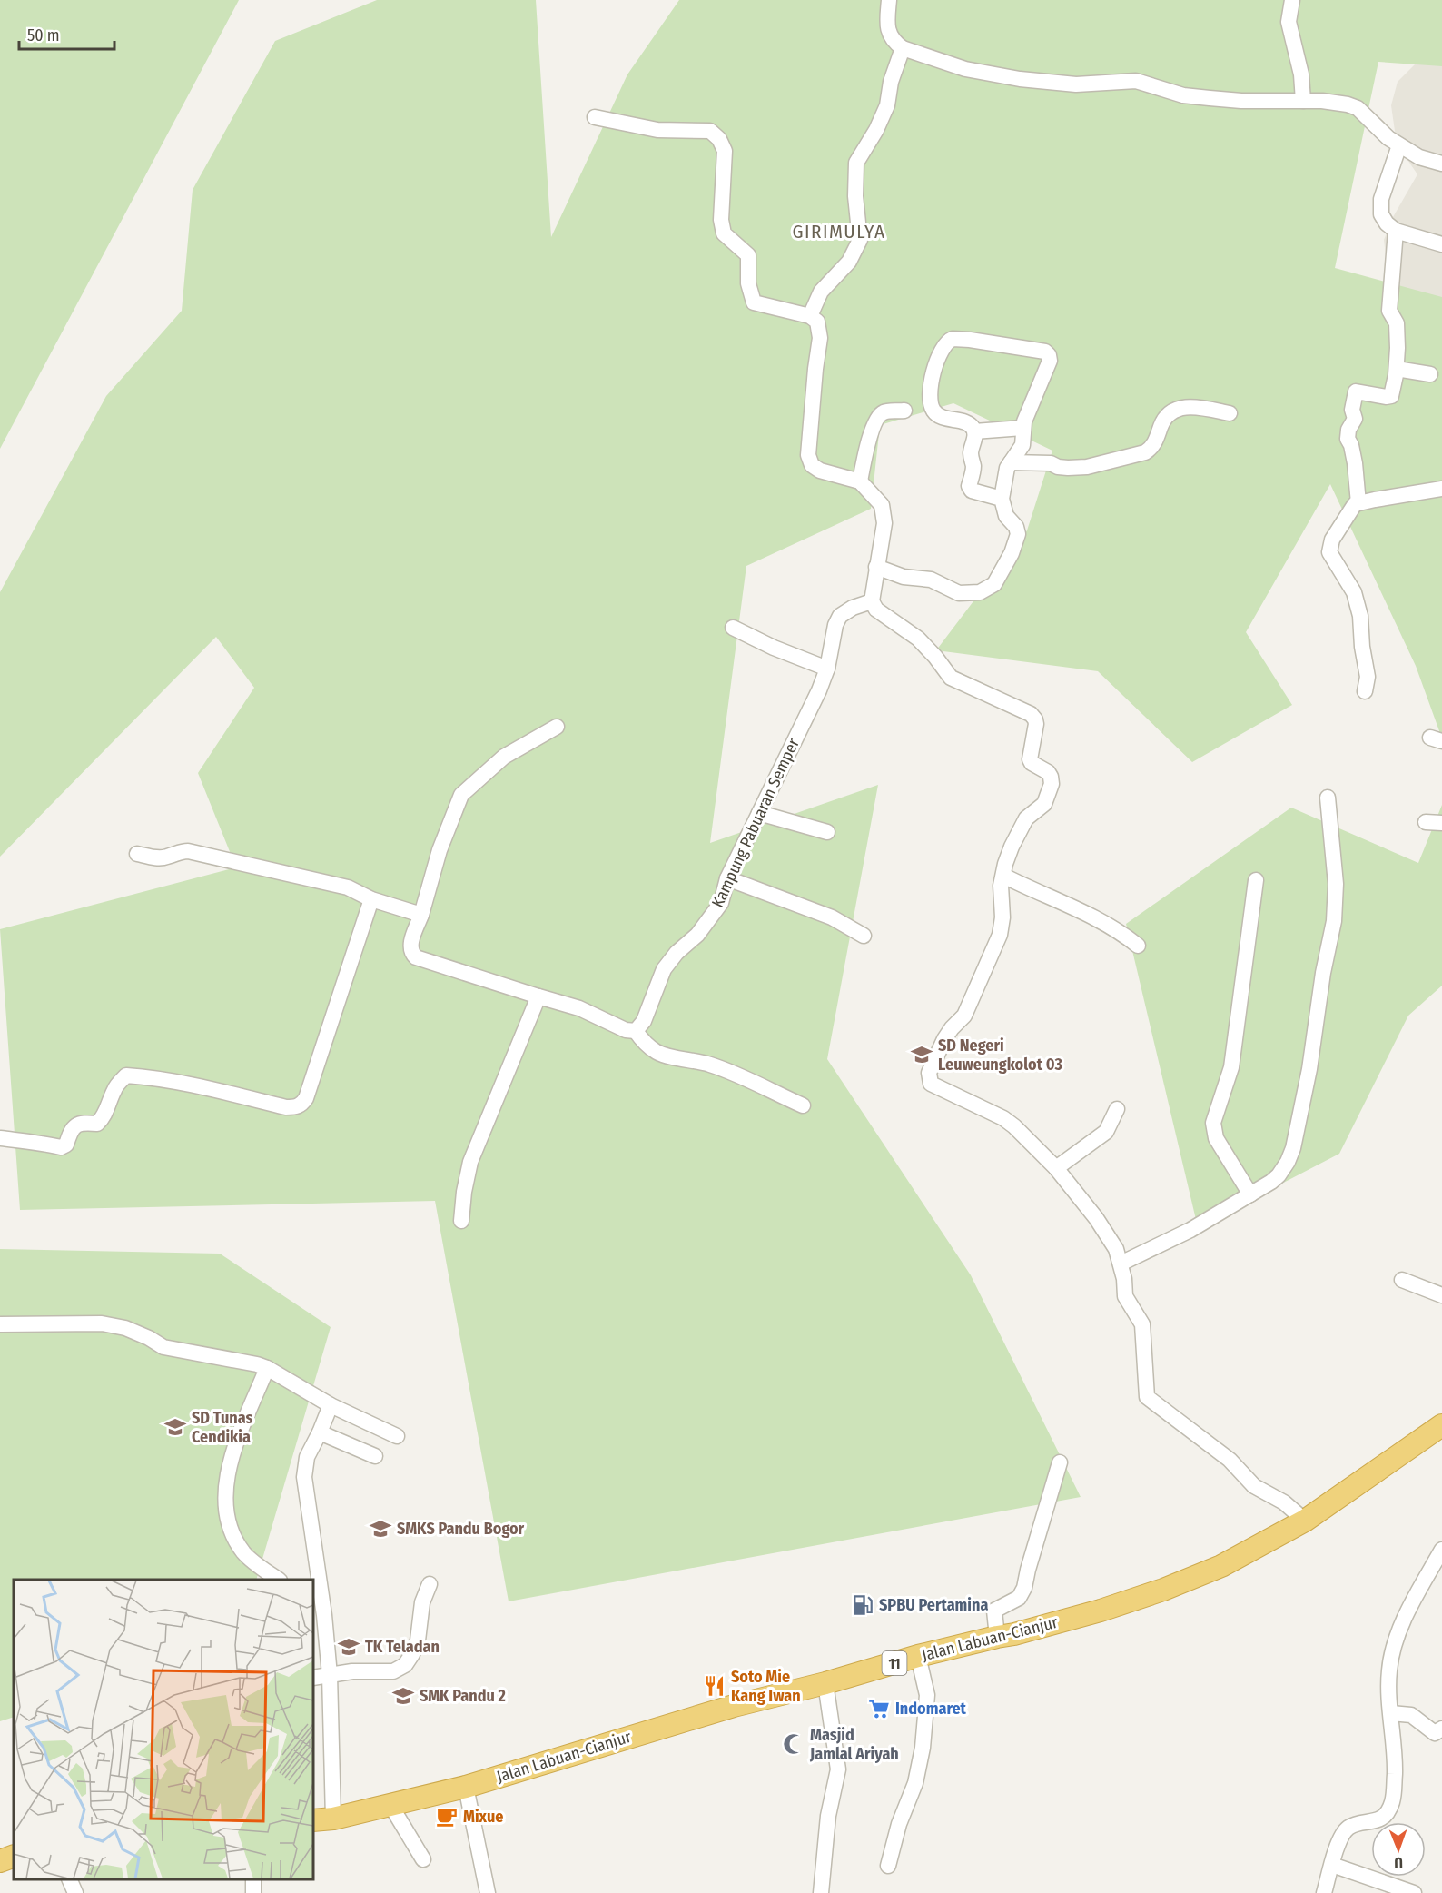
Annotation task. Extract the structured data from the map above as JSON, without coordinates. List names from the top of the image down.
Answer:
{
  "streets": {
    "highway": ["Jalan Labuan-Cianjur", "11"],
    "street": ["Kampung Pabuaran Semper"]
  },
  "districts": ["GIRIMULYA"],
  "places": {
    "school or university": [
      "SD Negeri Leuweungkolot 03",
      "SD Tunas Cendikia",
      "SMKS Pandu Bogor",
      "TK Teladan",
      "SMK Pandu 2"
    ],
    "fuel station": ["SPBU Pertamina"],
    "restaurant": ["Soto Mie Kang Iwan"],
    "supermarket": ["Indomaret"],
    "mosque": ["Masjid Jamlal Ariyah"],
    "cafe": ["Mixue"]
  },
  "scale_bar": "50 m",
  "north": "bottom"
}
